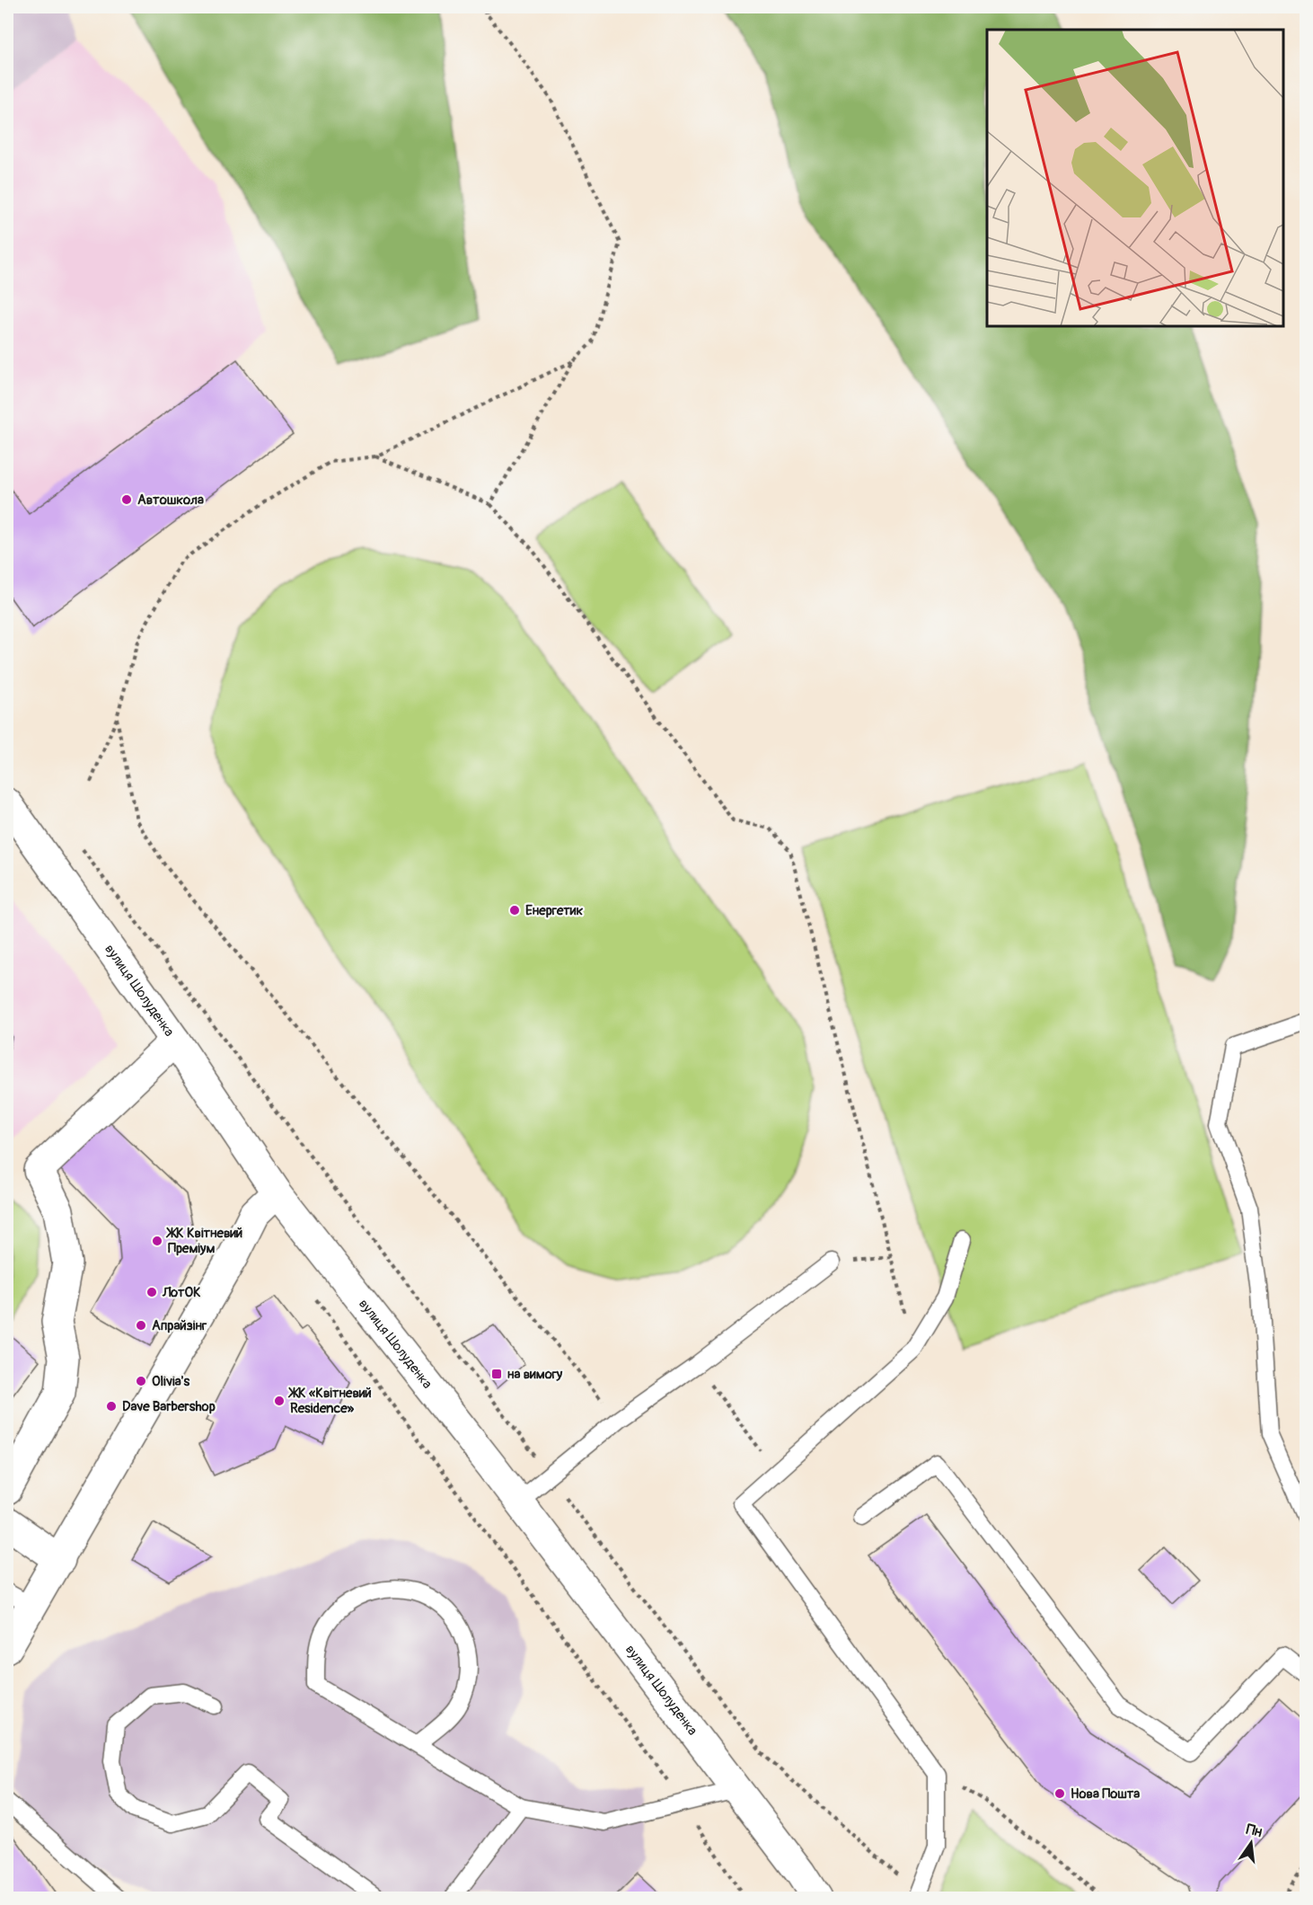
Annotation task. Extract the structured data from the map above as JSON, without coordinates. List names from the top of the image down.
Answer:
{
  "streets": {
    "main road": ["вулиця Шолуденка"]
  },
  "places": {
    "other": [
      "Автошкола",
      "Енергетик",
      "ЖК Квітневий Преміум",
      "ЛотОК",
      "Апрайзінг",
      "Olivia's",
      "ЖК «Квітневий Residence»",
      "Dave Barbershop",
      "Нова Пошта"
    ],
    "transit": ["на вимогу"]
  },
  "north": "top"
}
